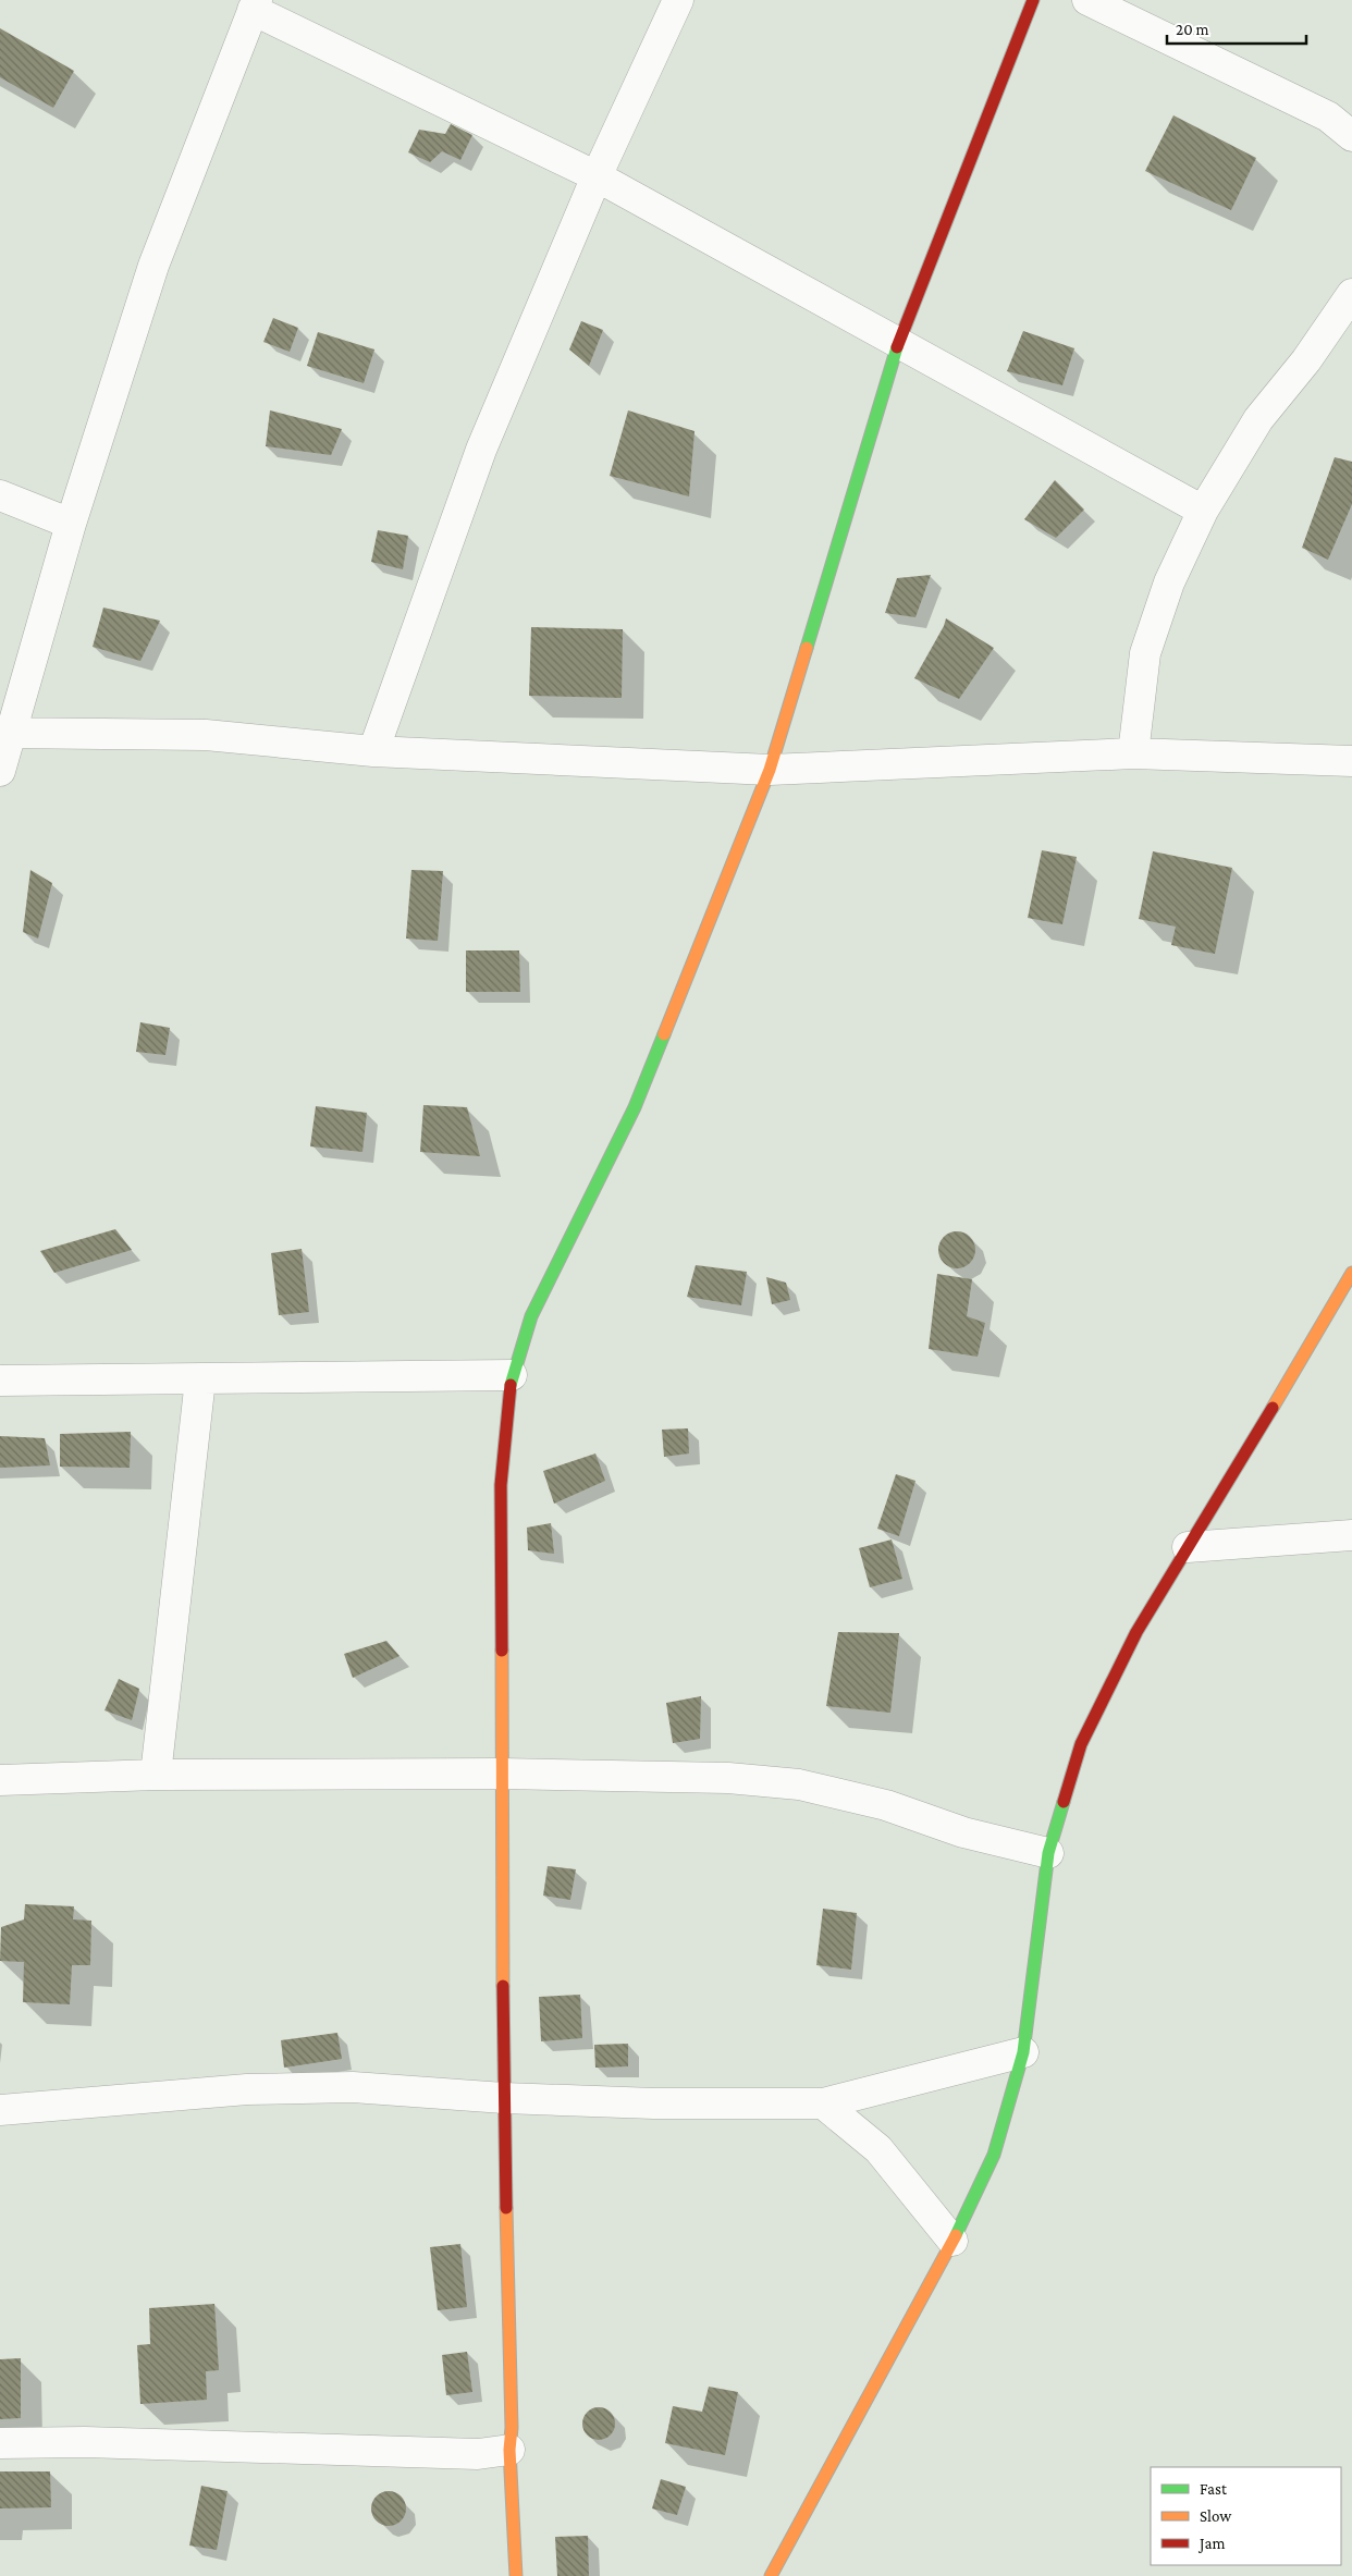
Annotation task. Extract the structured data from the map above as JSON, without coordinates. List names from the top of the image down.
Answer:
{
  "legend": ["Fast", "Slow", "Jam"],
  "scale_bar": "20 m"
}
